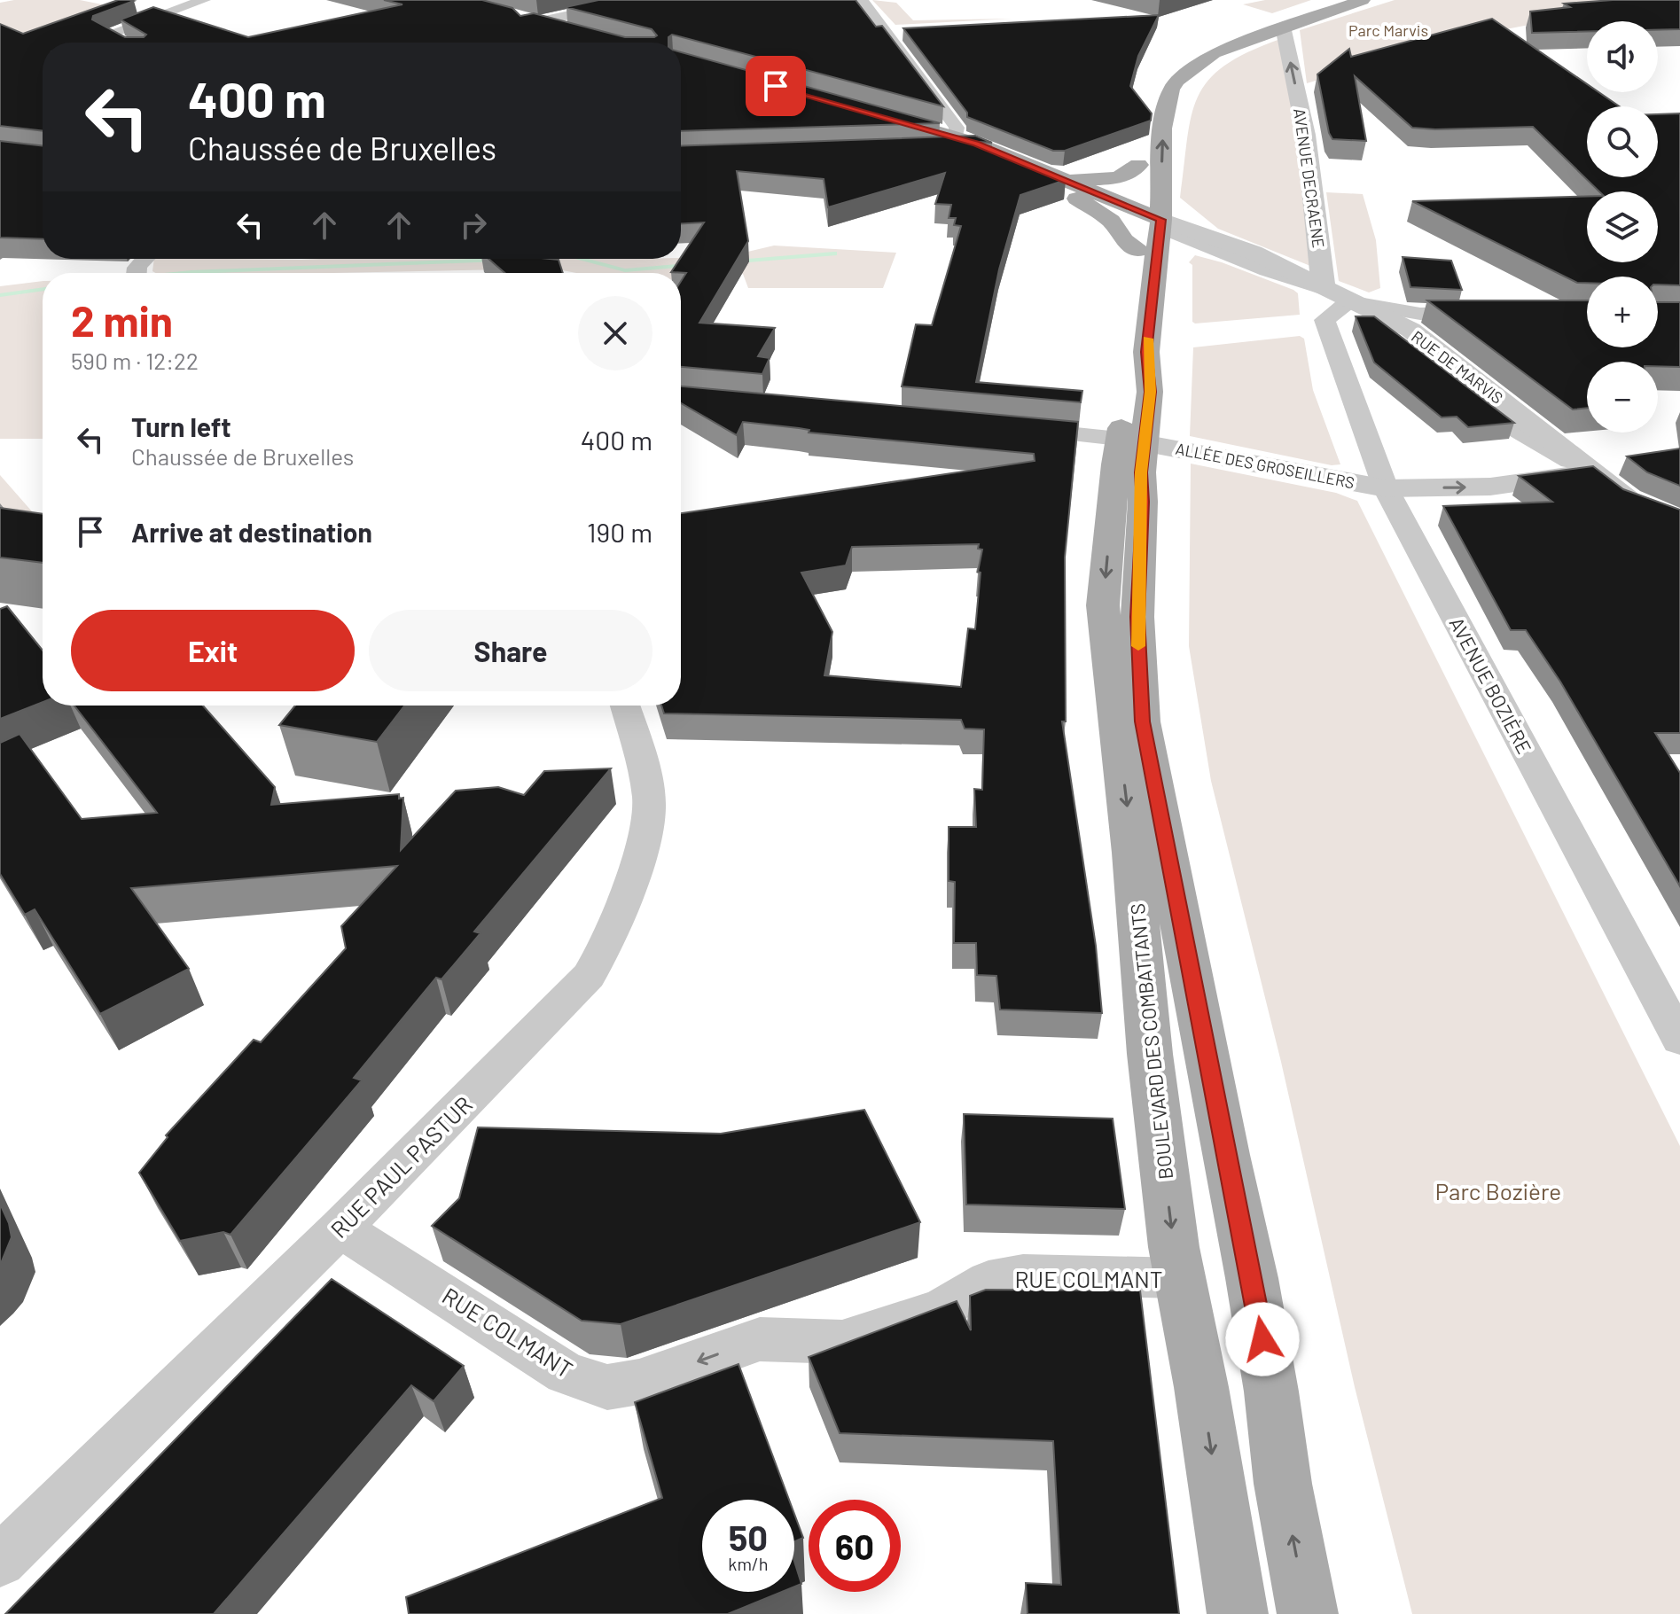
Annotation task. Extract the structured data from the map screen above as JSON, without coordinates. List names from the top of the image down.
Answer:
{
  "streets": {
    "main road": ["BOULEVARD DES COMBATTANTS"],
    "street": [
      "AVENUE DECRAENE",
      "RUE DE MARVIS",
      "ALLÉE DES GROSEILLERS",
      "AVENUE BOZIÈRE",
      "RUE PAUL PASTUR",
      "RUE COLMANT"
    ]
  },
  "crossings": [
    ["AVENUE DECRAENE", "RUE DE MARVIS"],
    ["RUE DE MARVIS", "ALLÉE DES GROSEILLERS"],
    ["RUE DE MARVIS", "AVENUE BOZIÈRE"],
    ["RUE DE MARVIS", "BOULEVARD DES COMBATTANTS"],
    ["ALLÉE DES GROSEILLERS", "AVENUE BOZIÈRE"],
    ["ALLÉE DES GROSEILLERS", "BOULEVARD DES COMBATTANTS"],
    ["BOULEVARD DES COMBATTANTS", "RUE COLMANT"],
    ["RUE PAUL PASTUR", "RUE COLMANT"]
  ],
  "one_way": ["AVENUE DECRAENE", "RUE COLMANT"],
  "parks": ["Parc Marvis", "Parc Bozière"],
  "page": {
    "map_buttons": ["+", "−"],
    "turn": ["400 m", "Chaussée de Bruxelles"],
    "heading": ["2 min", "590 m · 12:22"],
    "list": [
      {
        "name": "Turn left",
        "note": "Chaussée de Bruxelles",
        "value": "400 m"
      },
      {
        "name": "Arrive at destination",
        "value": "190 m"
      }
    ],
    "buttons": ["Exit", "Share"],
    "speed": "50 km/h",
    "limit": "60"
  }
}
